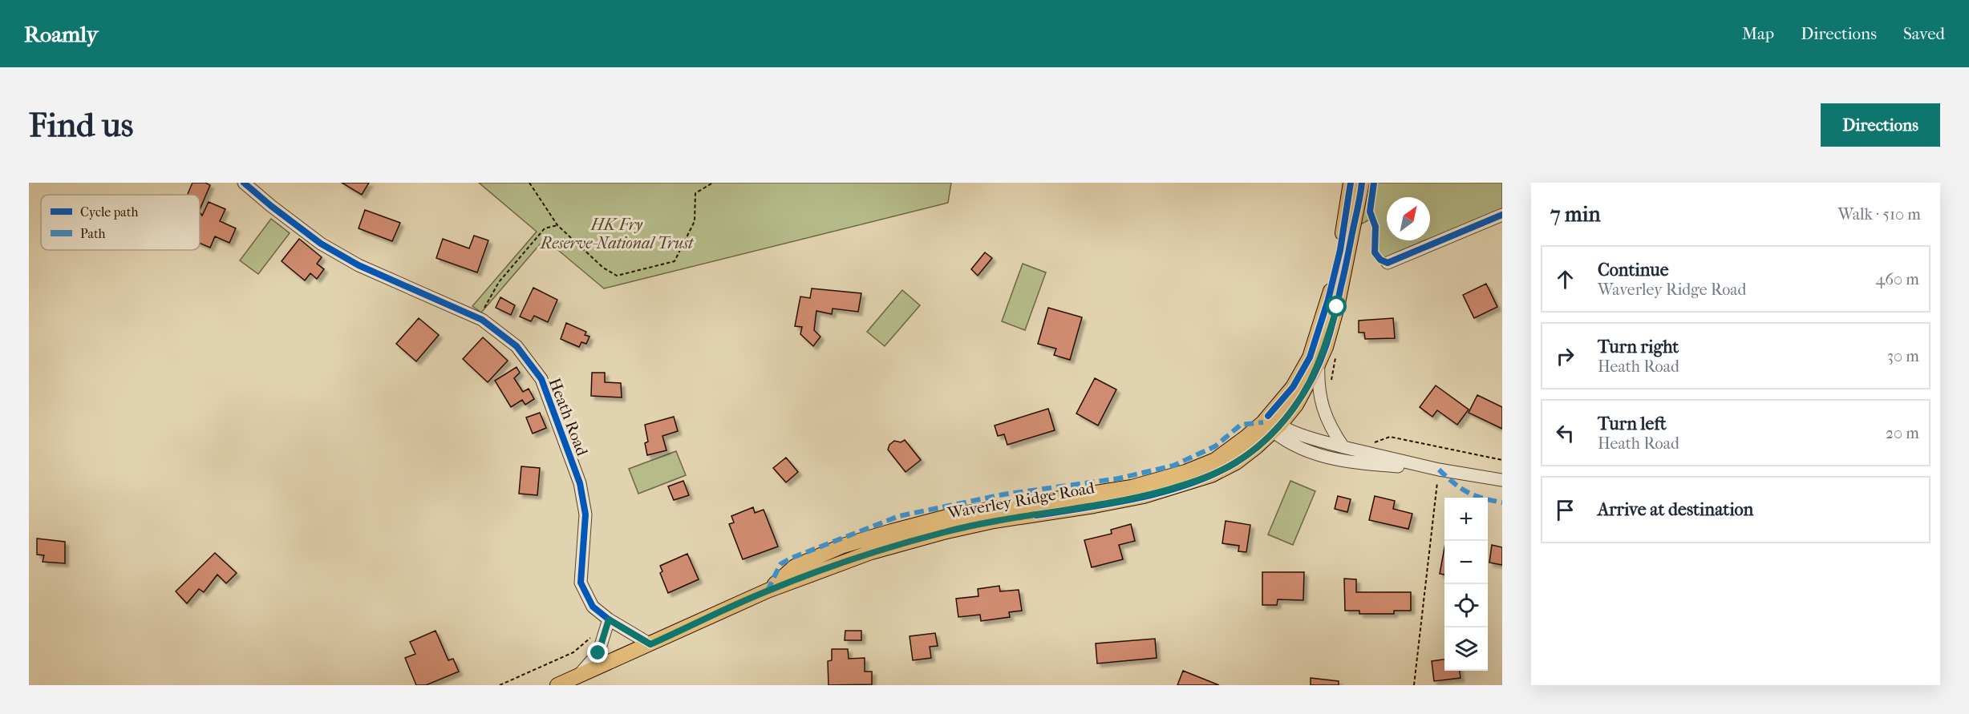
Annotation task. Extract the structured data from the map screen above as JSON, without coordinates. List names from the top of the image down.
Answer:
{
  "streets": {
    "main road": ["Waverley Ridge Road"],
    "street": ["Heath Road"]
  },
  "crossings": [
    ["Heath Road", "Waverley Ridge Road"]
  ],
  "parks": ["HK Fry Reserve-National Trust"],
  "legend": ["Cycle path", "Path"],
  "north": "top right",
  "page": {
    "header": "Roamly",
    "nav": ["Map", "Directions", "Saved"],
    "buttons": "Directions",
    "title": "Find us",
    "heading": ["7 min", "Walk · 510 m"],
    "list": [
      ["Continue", "Waverley Ridge Road", "460 m"],
      ["Turn right", "Heath Road", "30 m"],
      ["Turn left", "Heath Road", "20 m"],
      "Arrive at destination"
    ],
    "map_buttons": ["+", "−"]
  }
}
